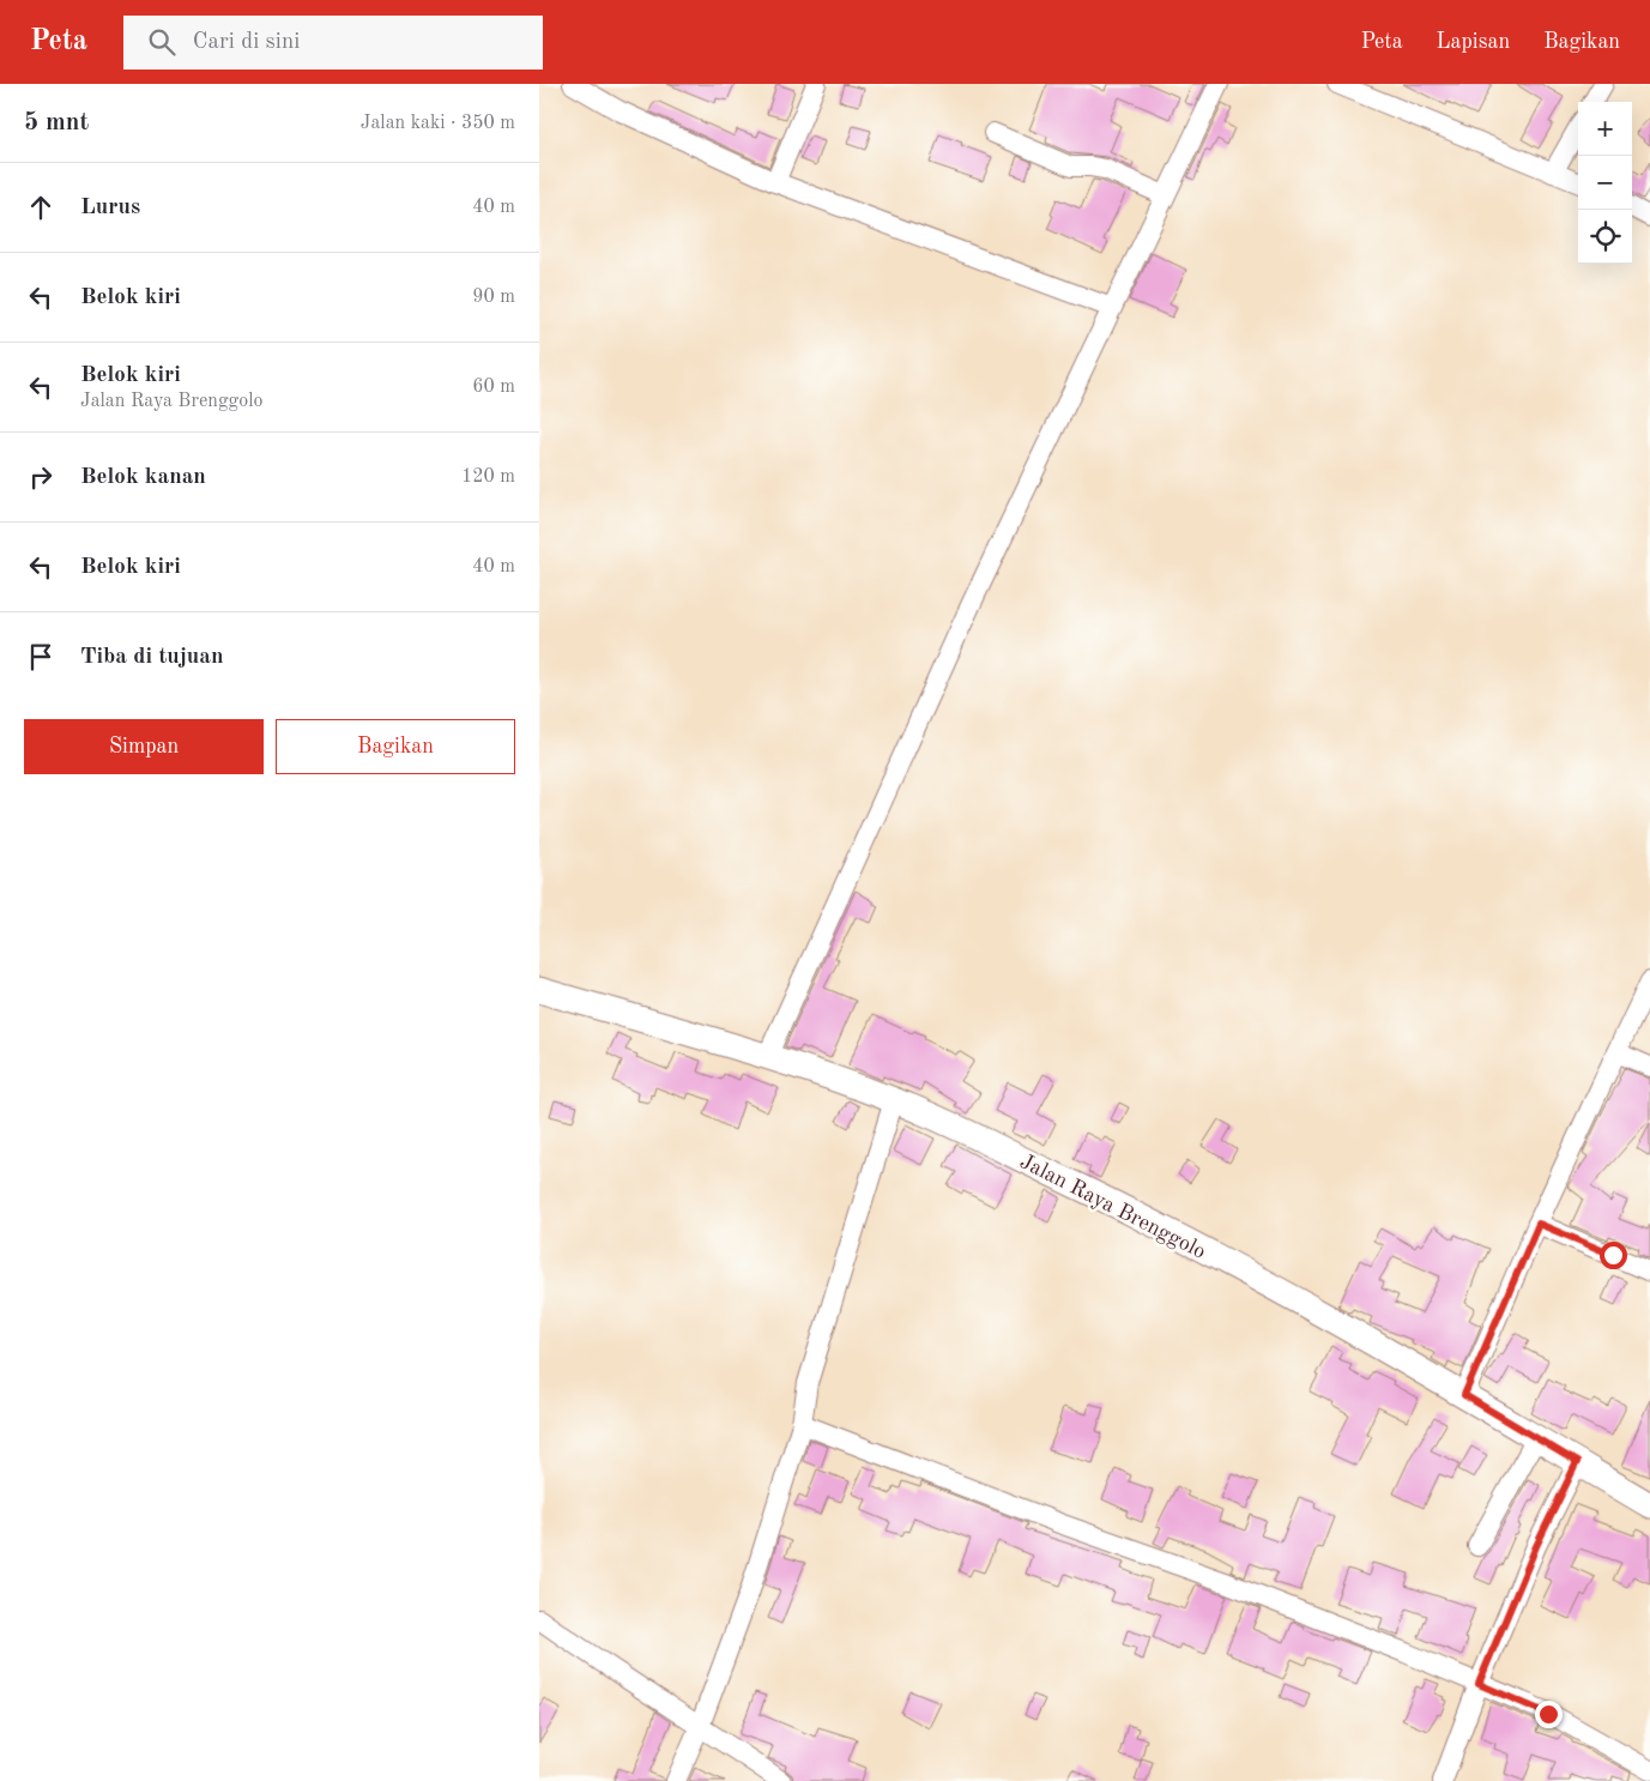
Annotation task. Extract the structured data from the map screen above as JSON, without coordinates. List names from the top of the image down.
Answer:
{
  "streets": {
    "main road": ["Jalan Raya Brenggolo"]
  },
  "page": {
    "header": "Peta",
    "search": "Cari di sini",
    "nav": ["Peta", "Lapisan", "Bagikan"],
    "heading": ["5 mnt", "Jalan kaki · 350 m"],
    "map_buttons": ["+", "−"],
    "list": [
      ["Lurus", "40 m"],
      ["Belok kiri", "90 m"],
      ["Belok kiri", "Jalan Raya Brenggolo", "60 m"],
      ["Belok kanan", "120 m"],
      ["Belok kiri", "40 m"],
      "Tiba di tujuan"
    ],
    "buttons": ["Simpan", "Bagikan"]
  }
}
